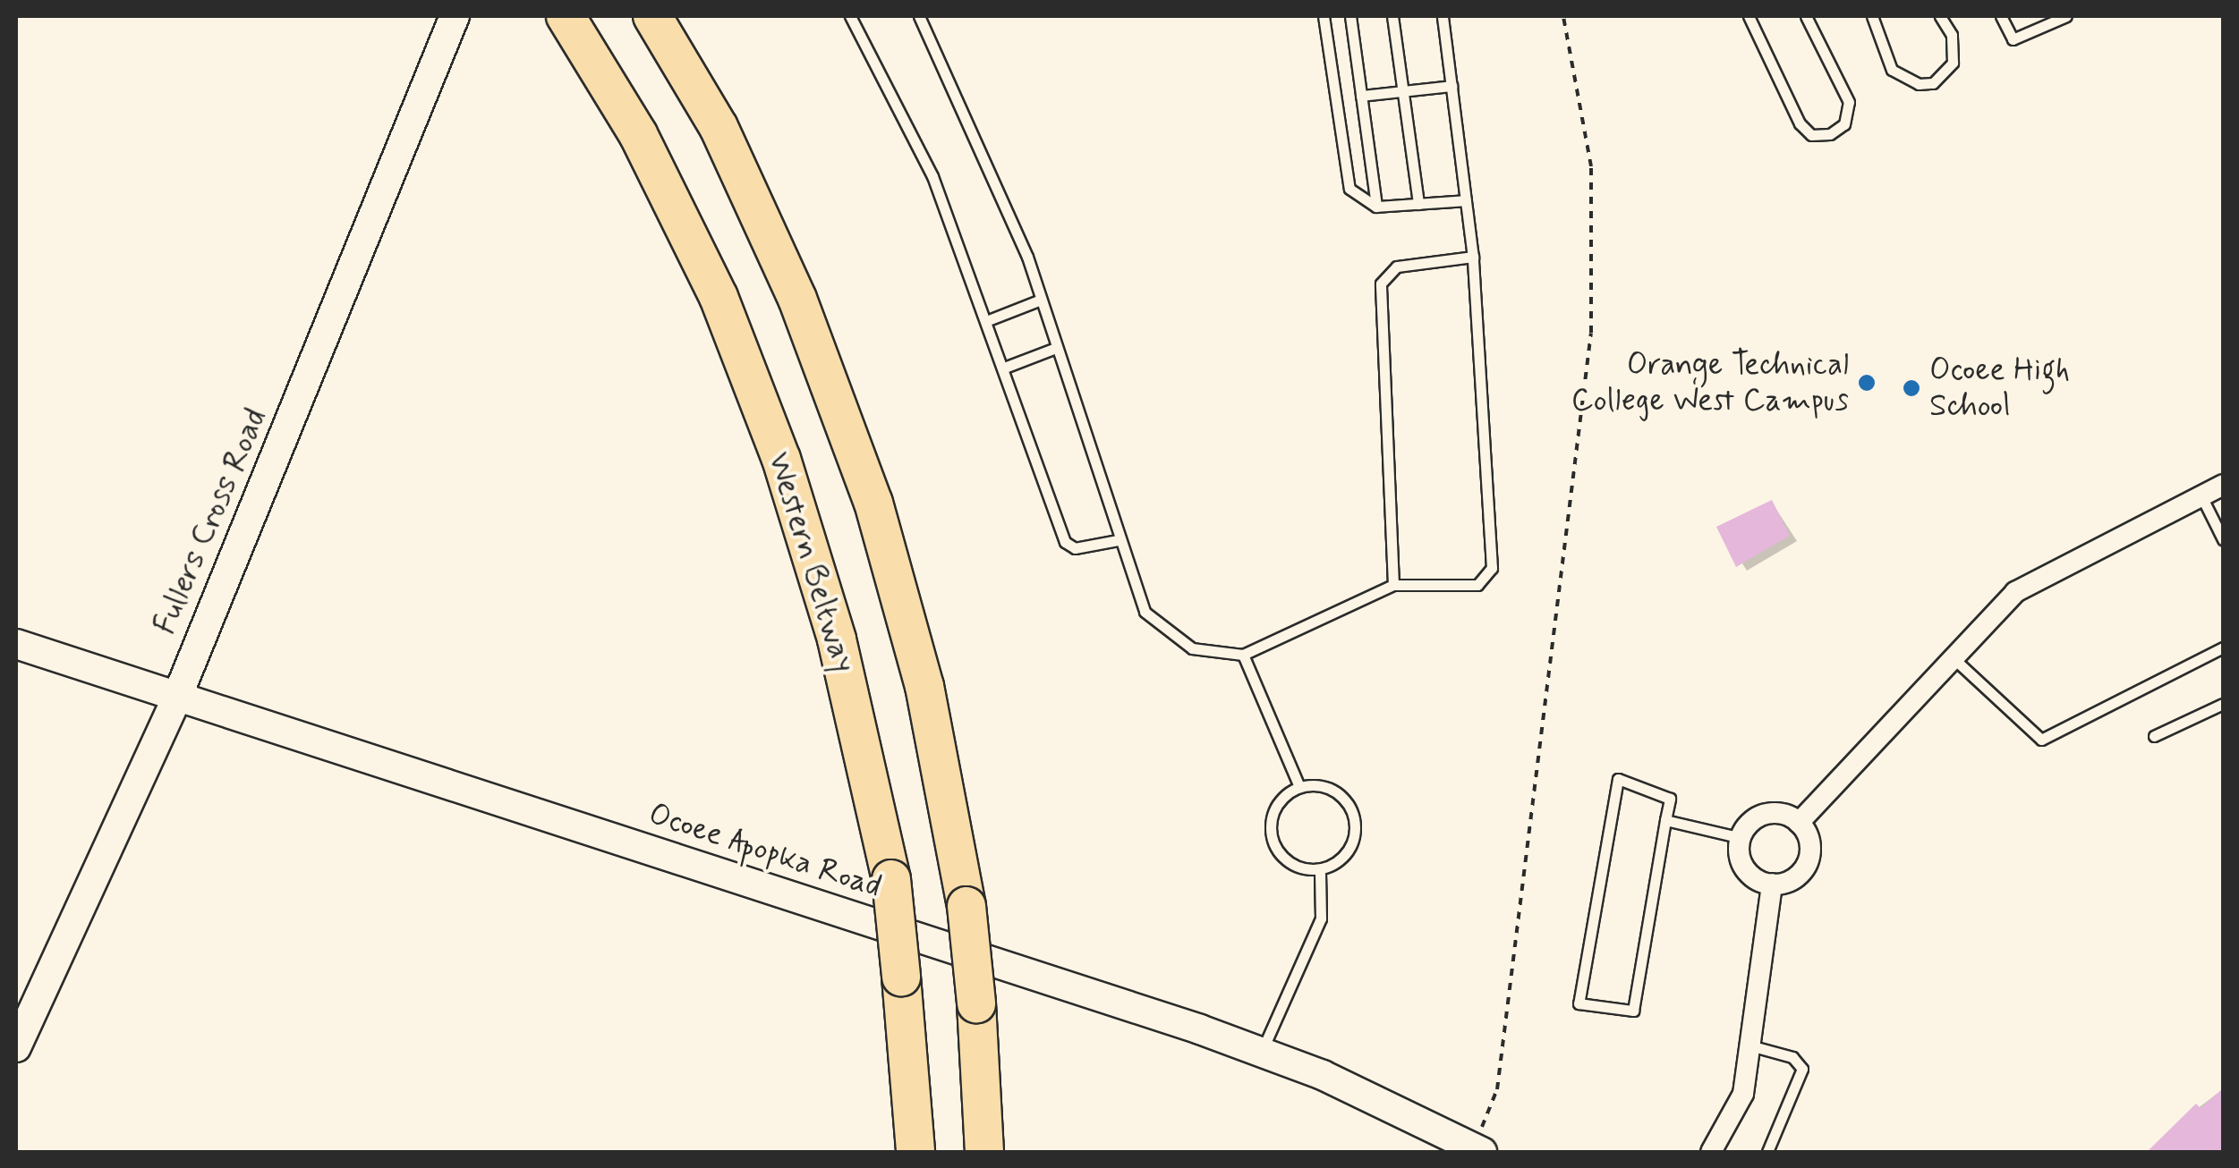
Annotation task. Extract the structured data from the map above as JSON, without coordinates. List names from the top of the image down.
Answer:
{
  "streets": {
    "highway": ["Western Beltway"],
    "main road": ["Fullers Cross Road", "Ocoee Apopka Road"]
  },
  "crossings": [
    ["Fullers Cross Road", "Ocoee Apopka Road"]
  ],
  "places": ["Orange Technical College West Campus", "Ocoee High School"]
}
